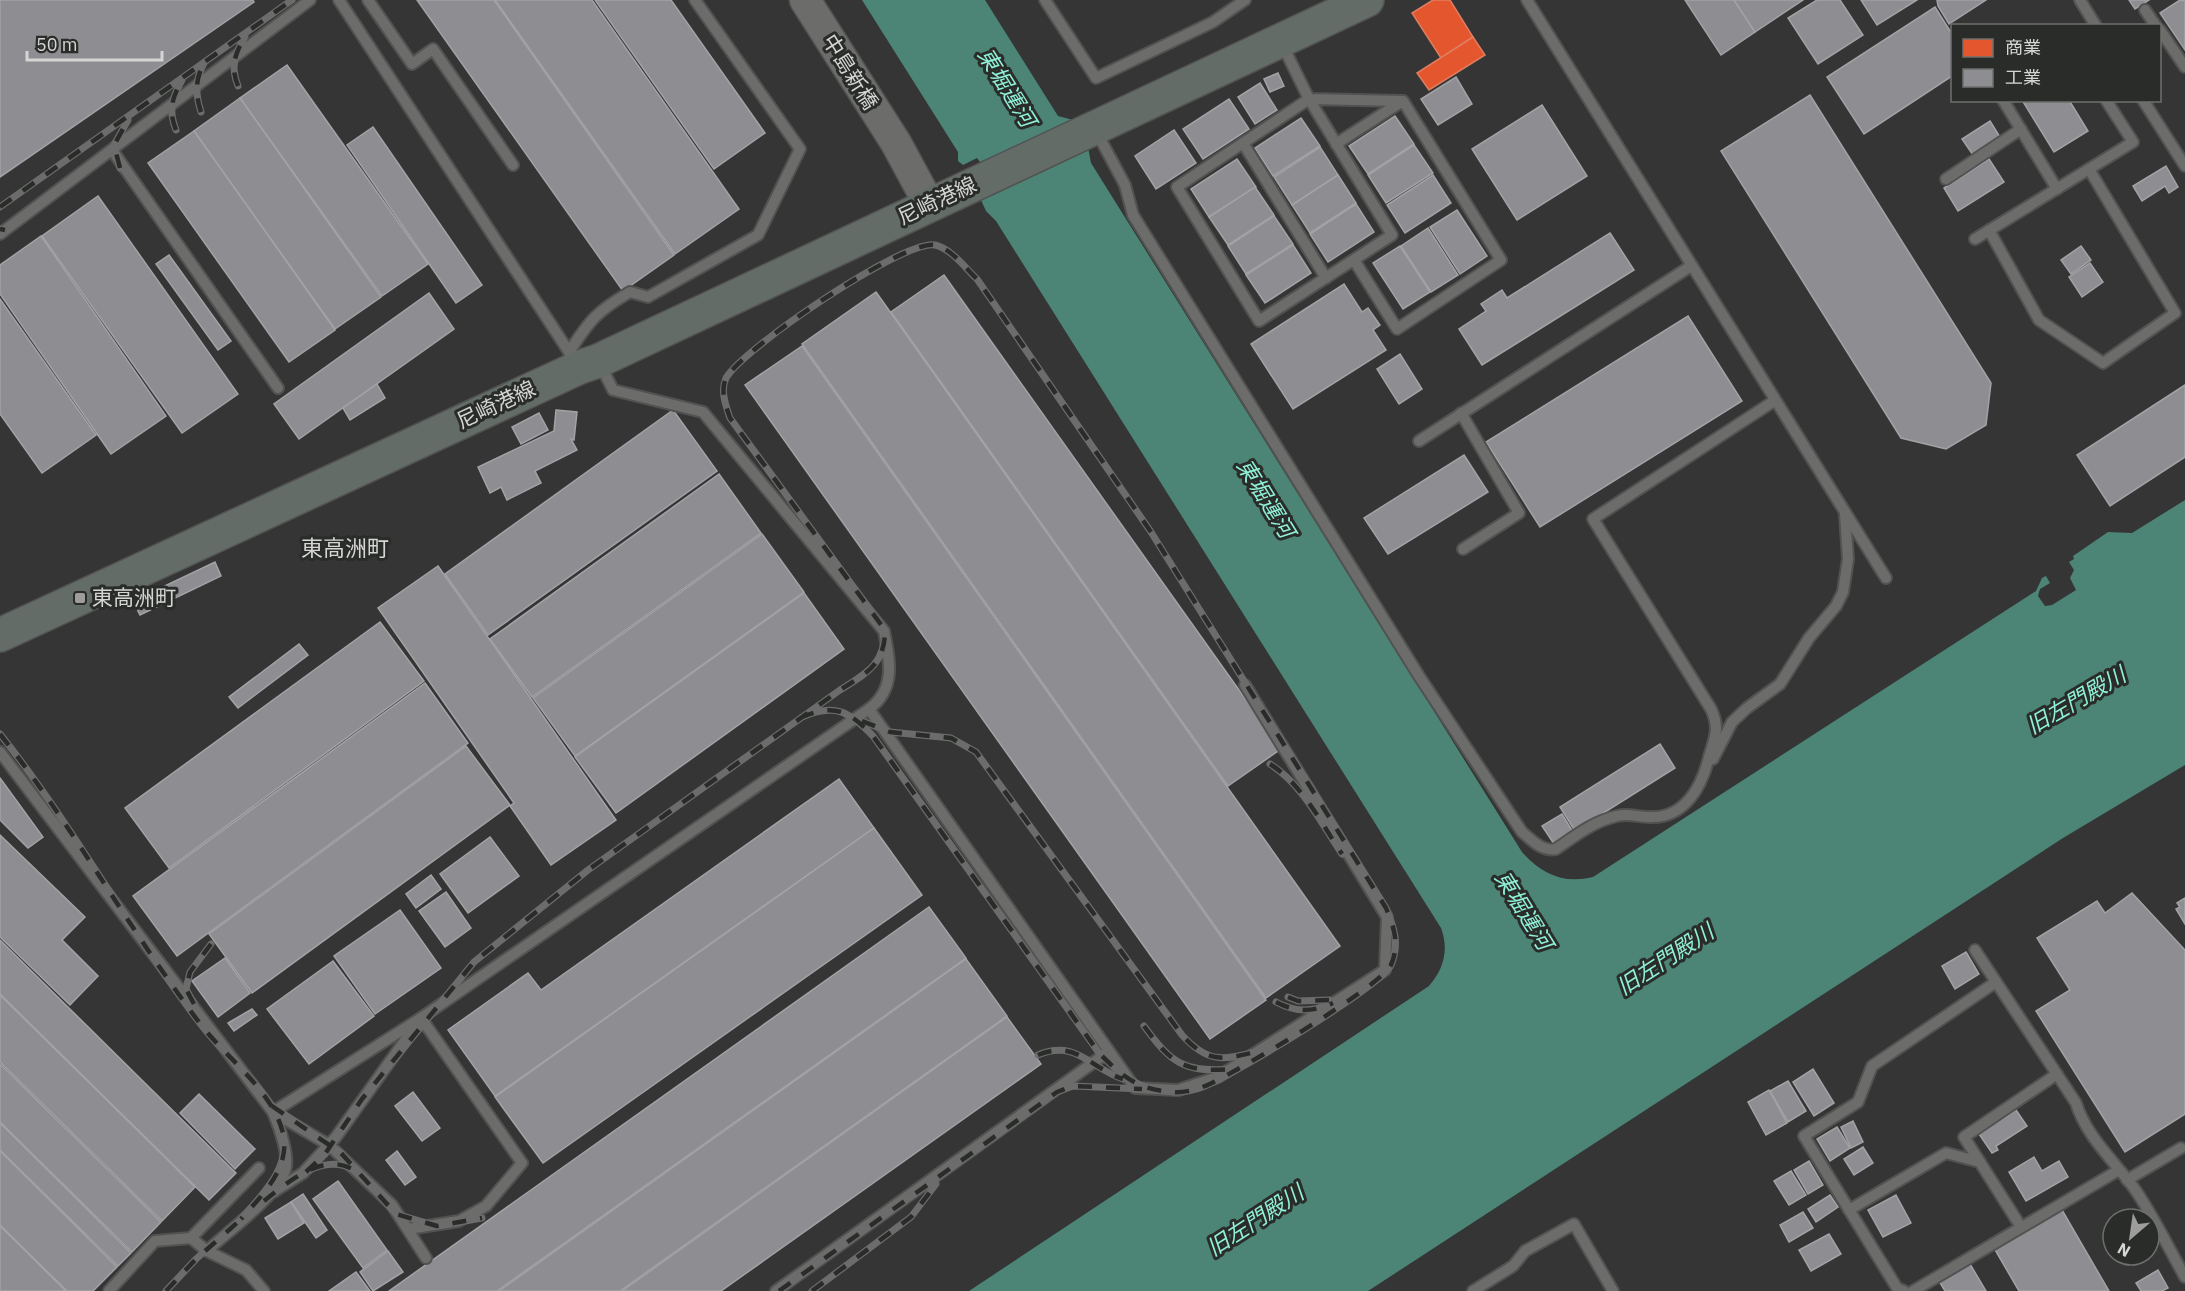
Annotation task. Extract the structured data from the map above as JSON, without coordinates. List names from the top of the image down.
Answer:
{
  "streets": {
    "main road": ["尼崎港線"],
    "street": ["中島新橋"]
  },
  "crossings": [
    ["中島新橋", "尼崎港線"]
  ],
  "districts": ["東高洲町"],
  "water": ["東堀運河", "旧左門殿川"],
  "places": {
    "transit": ["東高洲町"]
  },
  "legend": ["商業", "工業"],
  "scale_bar": "50 m",
  "north": "bottom left"
}
